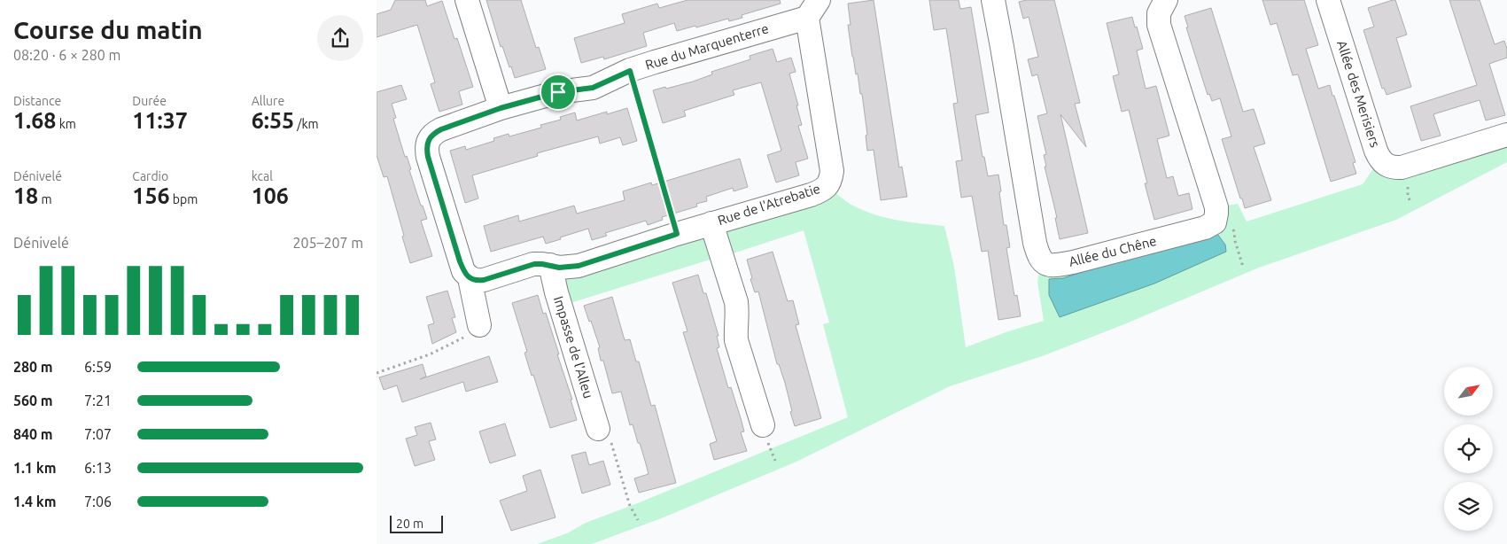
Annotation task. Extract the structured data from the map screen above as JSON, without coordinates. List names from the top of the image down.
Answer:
{
  "streets": {
    "street": [
      "Rue du Marquenterre",
      "Allée des Merisiers",
      "Rue de l'Atrebatie",
      "Allée du Chêne",
      "Impasse de l'Alleu"
    ]
  },
  "crossings": [
    ["Rue du Marquenterre", "Rue de l'Atrebatie"],
    ["Rue de l'Atrebatie", "Impasse de l'Alleu"]
  ],
  "scale_bar": "20 m",
  "north": "top right",
  "page": {
    "heading": ["Course du matin", "08:20 · 6 × 280 m"],
    "stats": [
      ["Distance", "1.68 km"],
      ["Durée", "11:37"],
      ["Allure", "6:55 /km"],
      ["Dénivelé", "18 m"],
      ["Cardio", "156 bpm"],
      ["kcal", "106"]
    ],
    "chart": ["Dénivelé", "205–207 m"],
    "list": [
      {
        "name": "280 m",
        "note": "6:59"
      },
      {
        "name": "560 m",
        "note": "7:21"
      },
      {
        "name": "840 m",
        "note": "7:07"
      },
      {
        "name": "1.1 km",
        "note": "6:13"
      },
      {
        "name": "1.4 km",
        "note": "7:06"
      }
    ],
    "scale": "20 m"
  }
}
